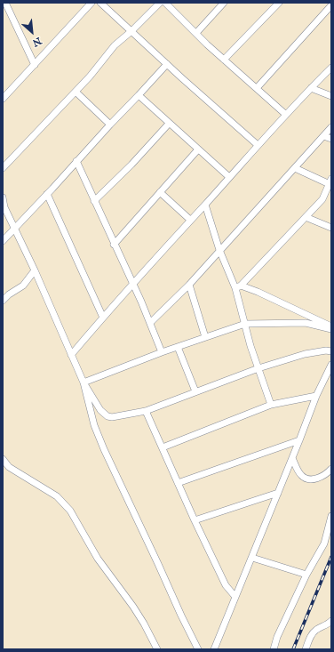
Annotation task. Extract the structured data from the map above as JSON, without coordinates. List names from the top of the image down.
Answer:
{
  "north": "bottom right"
}
